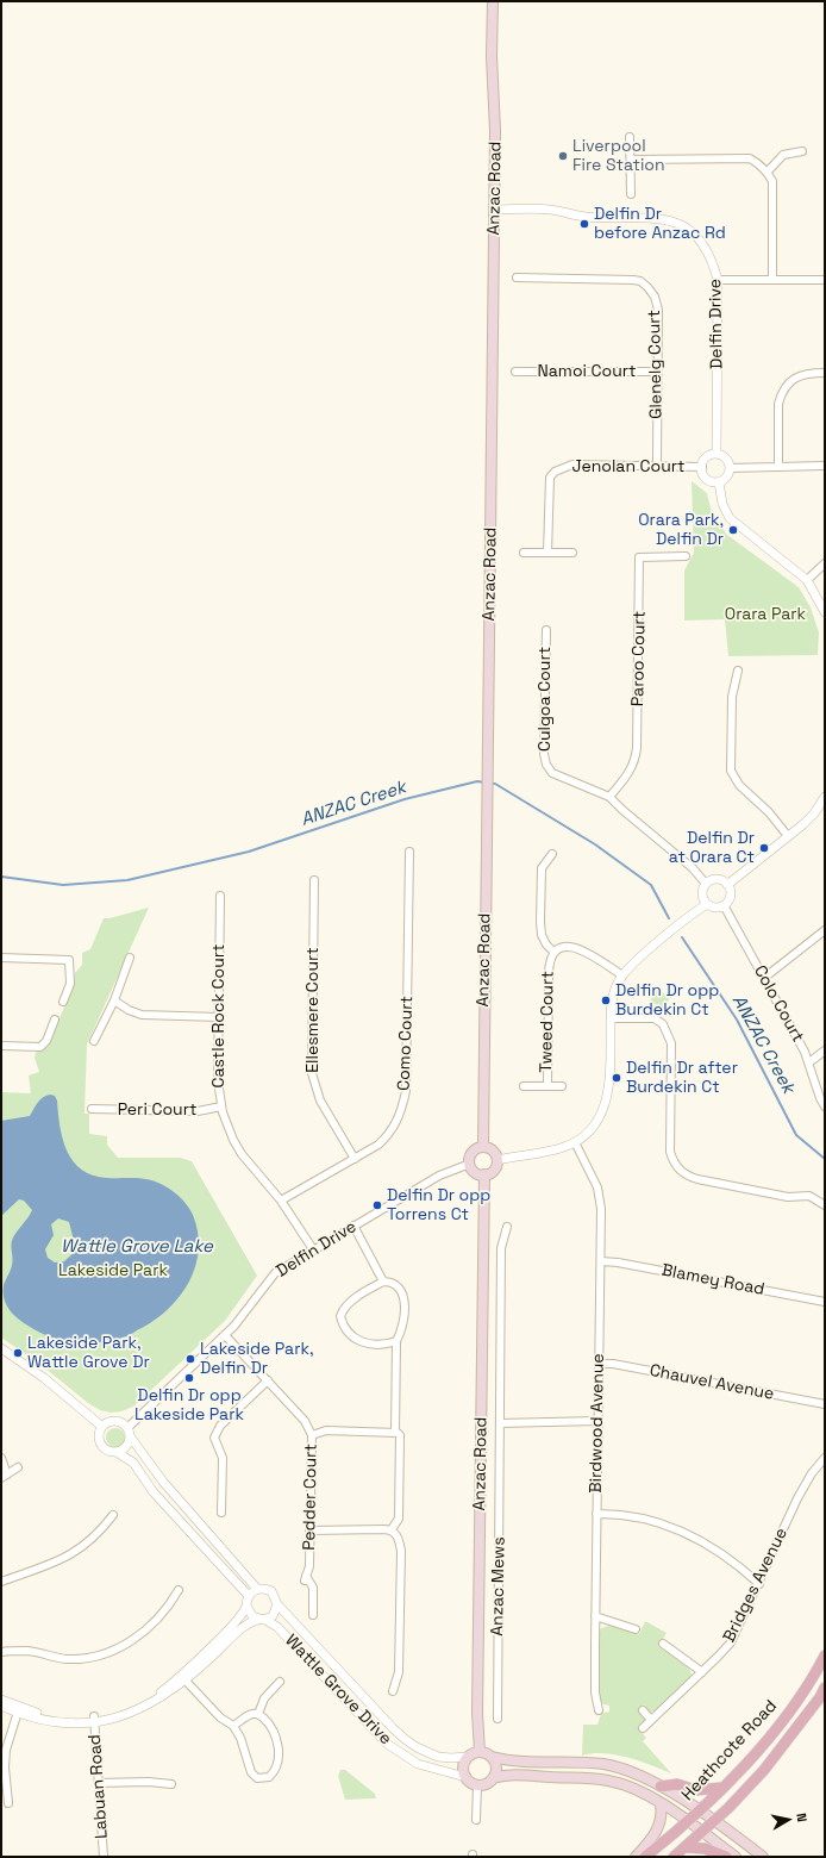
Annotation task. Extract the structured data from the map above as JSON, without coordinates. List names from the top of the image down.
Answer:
{
  "streets": {
    "main road": ["Anzac Road", "Heathcote Road"],
    "street": [
      "Delfin Drive",
      "Glenelg Court",
      "Namoi Court",
      "Jenolan Court",
      "Paroo Court",
      "Culgoa Court",
      "Colo Court",
      "Ellesmere Court",
      "Castle Rock Court",
      "Tweed Court",
      "Como Court",
      "Peri Court",
      "Blamey Road",
      "Chauvel Avenue",
      "Birdwood Avenue",
      "Pedder Court",
      "Bridges Avenue",
      "Anzac Mews",
      "Wattle Grove Drive",
      "Labuan Road"
    ]
  },
  "crossings": [
    ["Anzac Road", "Delfin Drive"],
    ["Anzac Road", "Wattle Grove Drive"],
    ["Delfin Drive", "Jenolan Court"],
    ["Delfin Drive", "Castle Rock Court"],
    ["Delfin Drive", "Pedder Court"],
    ["Glenelg Court", "Namoi Court"],
    ["Glenelg Court", "Jenolan Court"],
    ["Paroo Court", "Culgoa Court"],
    ["Culgoa Court", "Colo Court"],
    ["Ellesmere Court", "Como Court"],
    ["Castle Rock Court", "Como Court"],
    ["Castle Rock Court", "Peri Court"],
    ["Blamey Road", "Birdwood Avenue"],
    ["Chauvel Avenue", "Birdwood Avenue"]
  ],
  "water": ["ANZAC Creek", "Wattle Grove Lake"],
  "parks": ["Orara Park", "Lakeside Park"],
  "places": [
    "Liverpool Fire Station",
    "Delfin Dr before Anzac Rd",
    "Orara Park, Delfin Dr",
    "Delfin Dr at Orara Ct",
    "Delfin Dr opp Burdekin Ct",
    "Delfin Dr after Burdekin Ct",
    "Delfin Dr opp Torrens Ct",
    "Lakeside Park, Wattle Grove Dr",
    "Lakeside Park, Delfin Dr",
    "Delfin Dr opp Lakeside Park"
  ],
  "north": "right"
}
